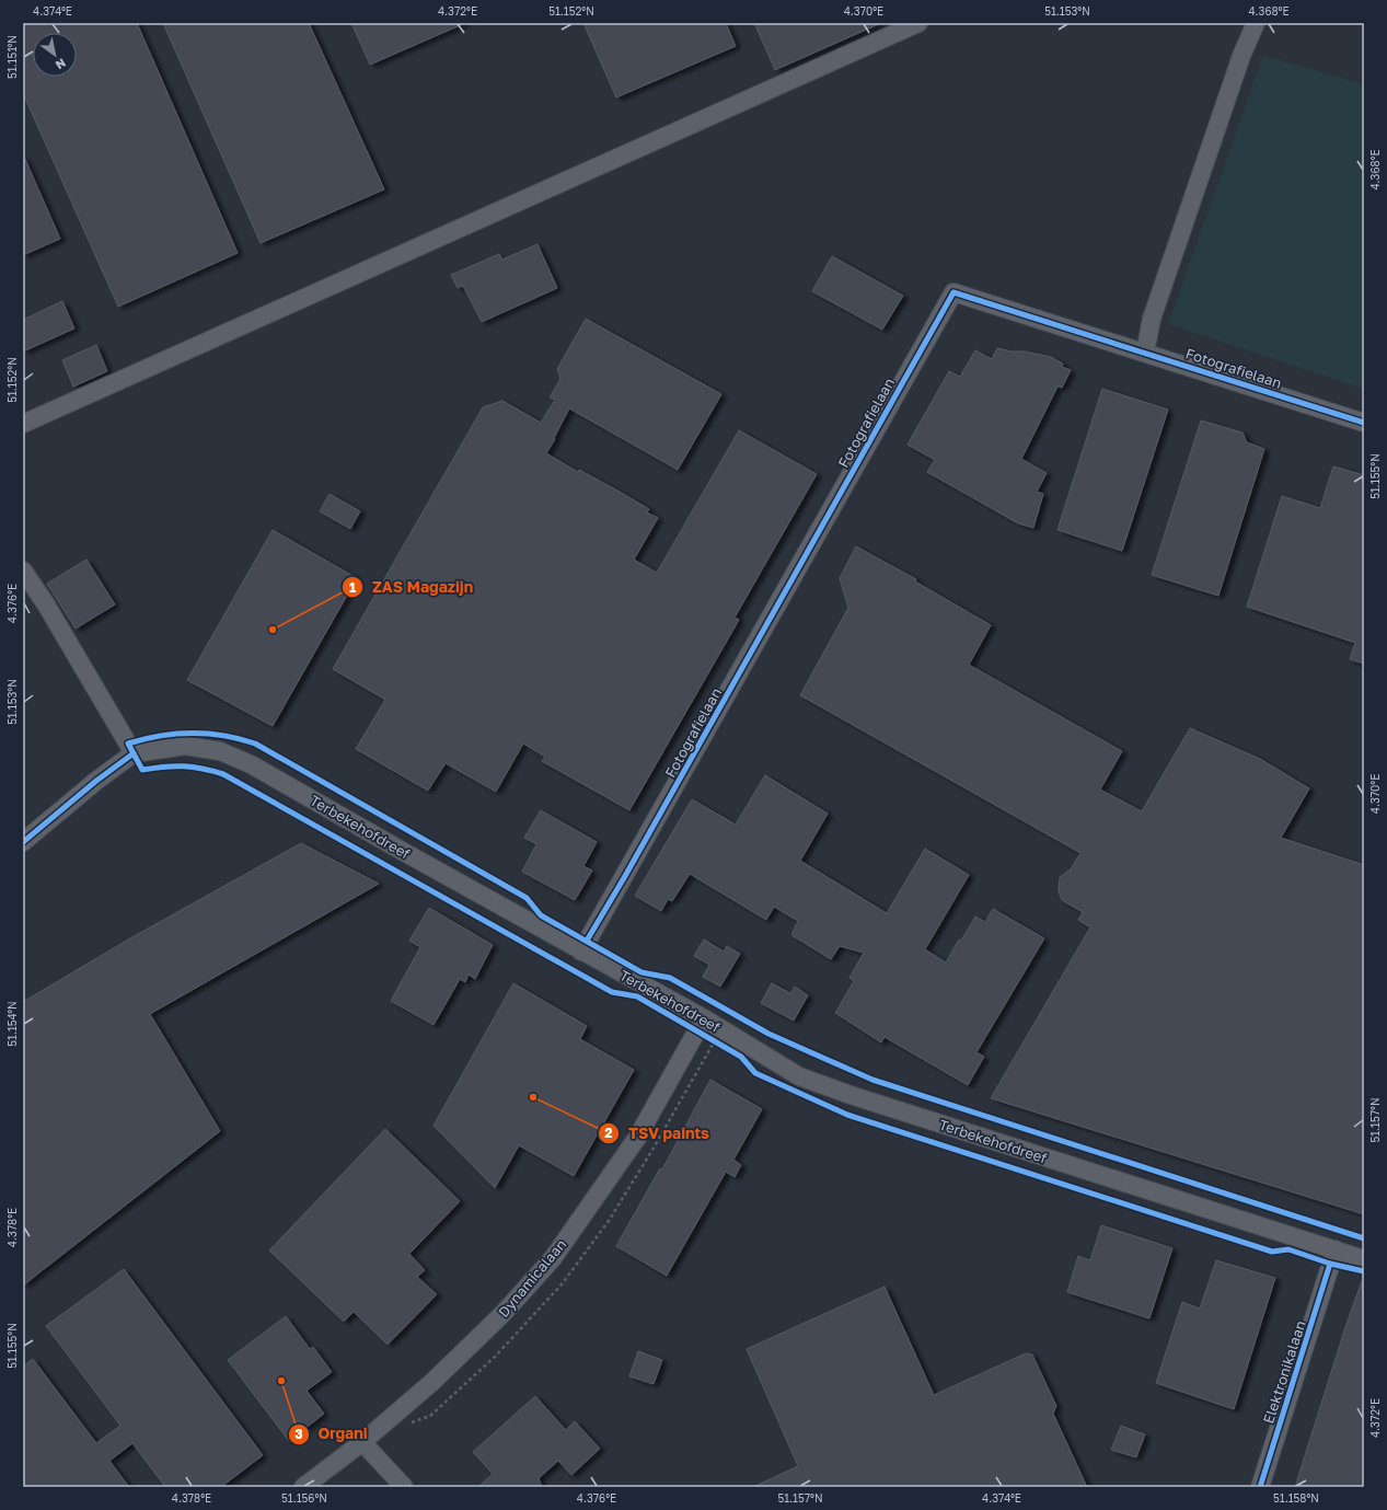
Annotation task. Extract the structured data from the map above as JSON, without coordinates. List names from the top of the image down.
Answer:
{
  "streets": {
    "street": [
      "Fotografielaan",
      "Terbekehofdreef",
      "Dynamicalaan",
      "Elektronikalaan"
    ]
  },
  "crossings": [
    ["Fotografielaan", "Terbekehofdreef"],
    ["Terbekehofdreef", "Dynamicalaan"],
    ["Terbekehofdreef", "Elektronikalaan"]
  ],
  "places": ["ZAS Magazijn", "TSV paints", "Organi"],
  "north": "bottom right",
  "coordinates": [
    "4.374°E",
    "4.372°E",
    "51.152°N",
    "4.370°E",
    "51.153°N",
    "4.368°E",
    "51.151°N",
    "51.155°N",
    "4.376°E",
    "51.154°N",
    "51.157°N",
    "4.378°E",
    "51.156°N",
    "51.158°N"
  ]
}
